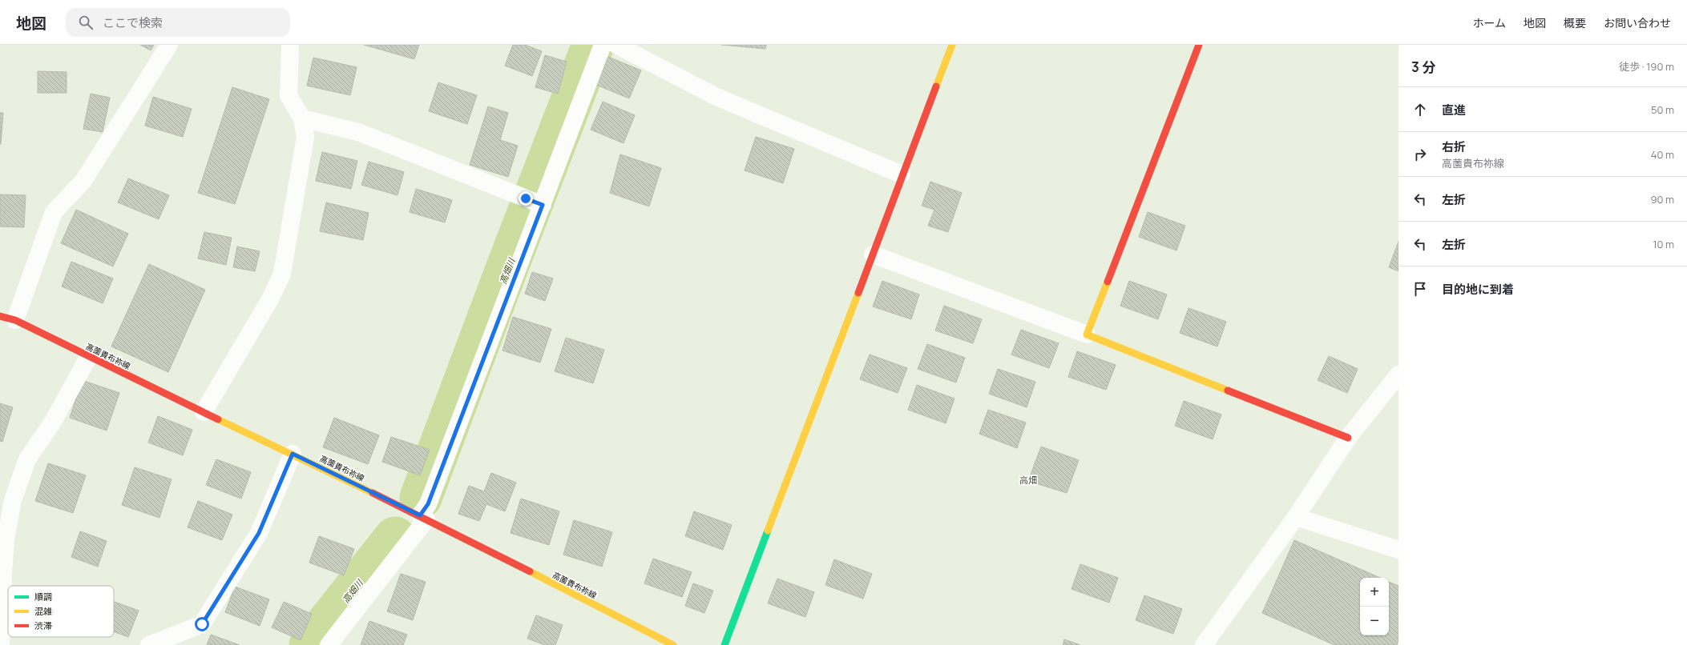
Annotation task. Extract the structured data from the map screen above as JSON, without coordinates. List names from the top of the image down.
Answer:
{
  "streets": {
    "street": ["高薗貴布祢線"]
  },
  "districts": ["高畑"],
  "water": ["高畑川"],
  "legend": ["順調", "混雑", "渋滞"],
  "page": {
    "header": "地図",
    "search": "ここで検索",
    "nav": [
      "ホーム",
      "地図",
      "概要",
      "お問い合わせ"
    ],
    "heading": ["3 分", "徒歩 · 190 m"],
    "list": [
      ["直進", "50 m"],
      ["右折", "高薗貴布祢線", "40 m"],
      ["左折", "90 m"],
      ["左折", "10 m"],
      "目的地に到着"
    ],
    "map_buttons": ["+", "−"]
  }
}
